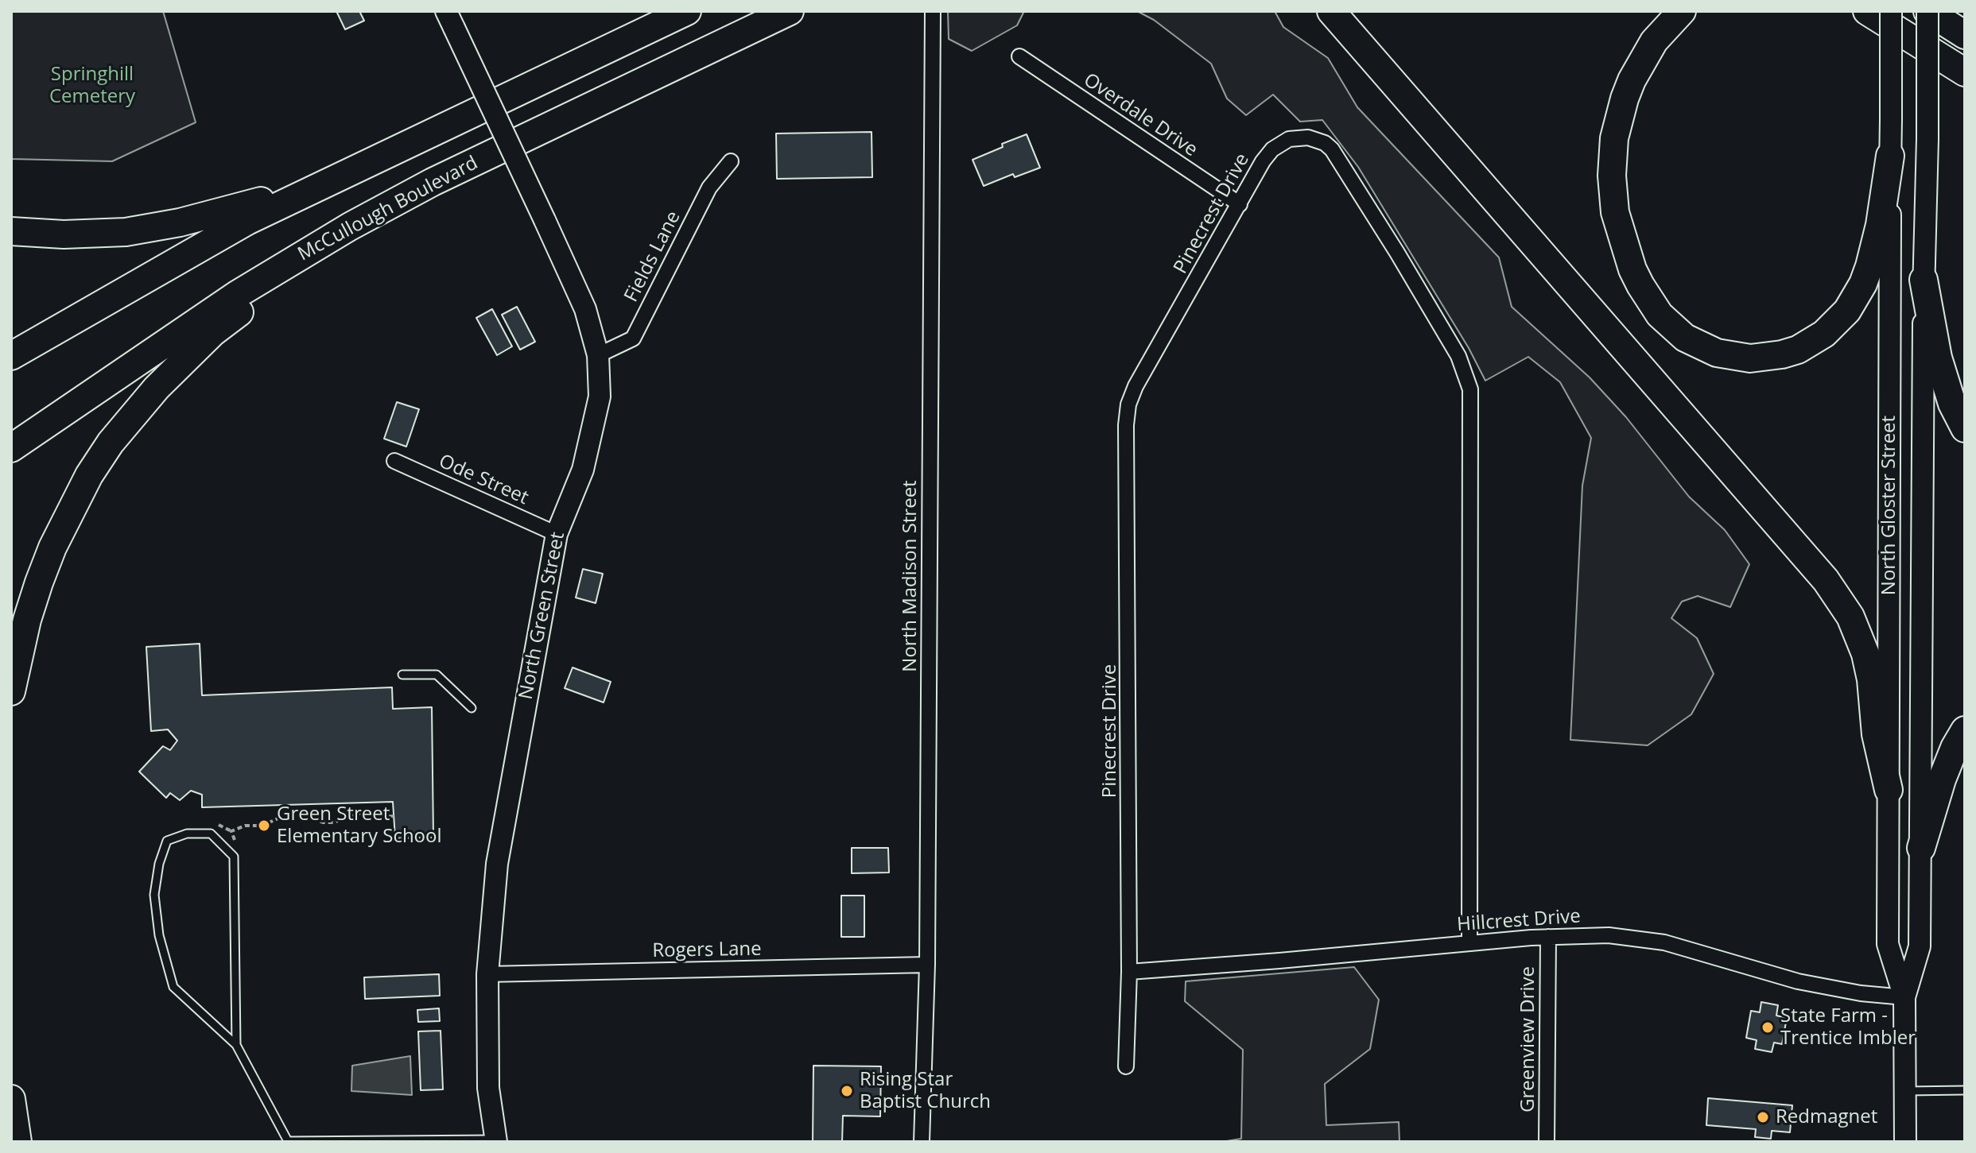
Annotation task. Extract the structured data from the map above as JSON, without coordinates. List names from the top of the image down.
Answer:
{
  "streets": {
    "highway": ["McCullough Boulevard"],
    "main road": ["North Gloster Street", "North Green Street"],
    "street": [
      "Overdale Drive",
      "Pinecrest Drive",
      "Fields Lane",
      "Ode Street",
      "North Madison Street",
      "Hillcrest Drive",
      "Rogers Lane",
      "Greenview Drive"
    ]
  },
  "crossings": [
    ["Overdale Drive", "Pinecrest Drive"],
    ["Pinecrest Drive", "Hillcrest Drive"],
    ["Fields Lane", "North Green Street"],
    ["Ode Street", "North Green Street"],
    ["North Gloster Street", "Hillcrest Drive"],
    ["North Madison Street", "Rogers Lane"],
    ["North Green Street", "Rogers Lane"],
    ["Hillcrest Drive", "Greenview Drive"]
  ],
  "parks": ["Springhill Cemetery"],
  "places": [
    "Green Street Elementary School",
    "State Farm - Trentice Imbler",
    "Rising Star Baptist Church",
    "Redmagnet"
  ]
}
